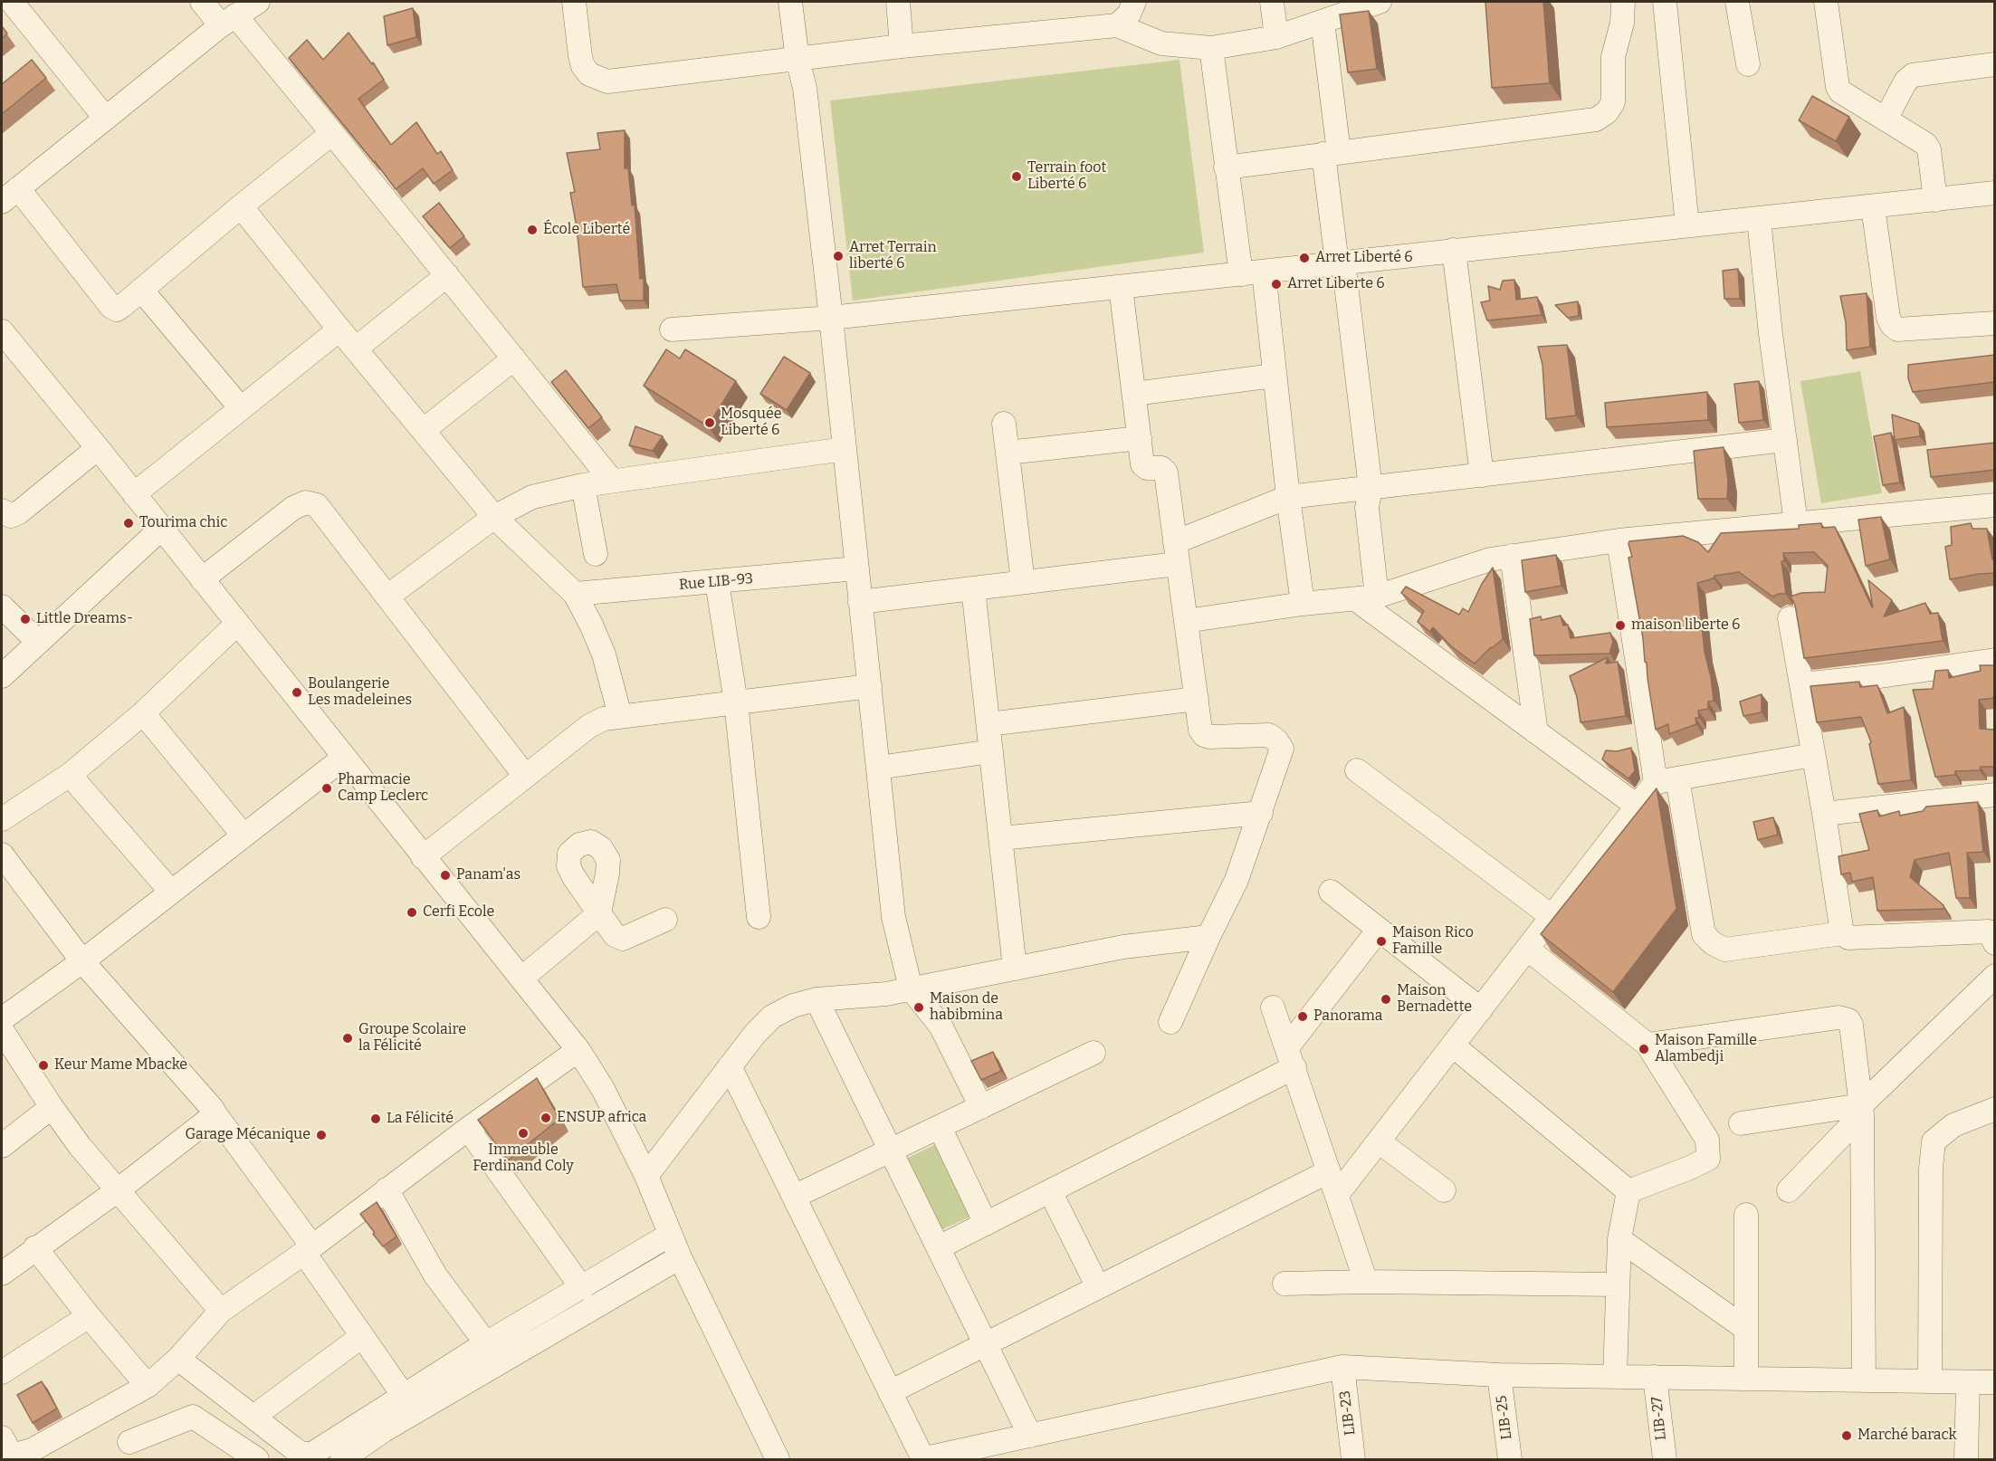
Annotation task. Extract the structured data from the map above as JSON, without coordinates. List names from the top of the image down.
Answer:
{
  "streets": {
    "street": [
      "Rue LIB-93",
      "LIB-23",
      "LIB-25",
      "LIB-27"
    ]
  },
  "places": [
    "Terrain foot Liberté 6",
    "École Liberté",
    "Arret Terrain liberté 6",
    "Arret Liberté 6",
    "Arret Liberte 6",
    "Mosquée Liberté 6",
    "Tourima chic",
    "Little Dreams-",
    "maison liberte 6",
    "Boulangerie Les madeleines",
    "Pharmacie Camp Leclerc",
    "Panam'as",
    "Cerfi Ecole",
    "Maison Rico Famille",
    "Maison Bernadette",
    "Maison de habibmina",
    "Panorama",
    "Groupe Scolaire la Félicité",
    "Maison Famille Alambedji",
    "Keur Mame Mbacke",
    "ENSUP africa",
    "La Félicité",
    "Immeuble Ferdinand Coly",
    "Garage Mécanique",
    "Marché barack"
  ]
}
